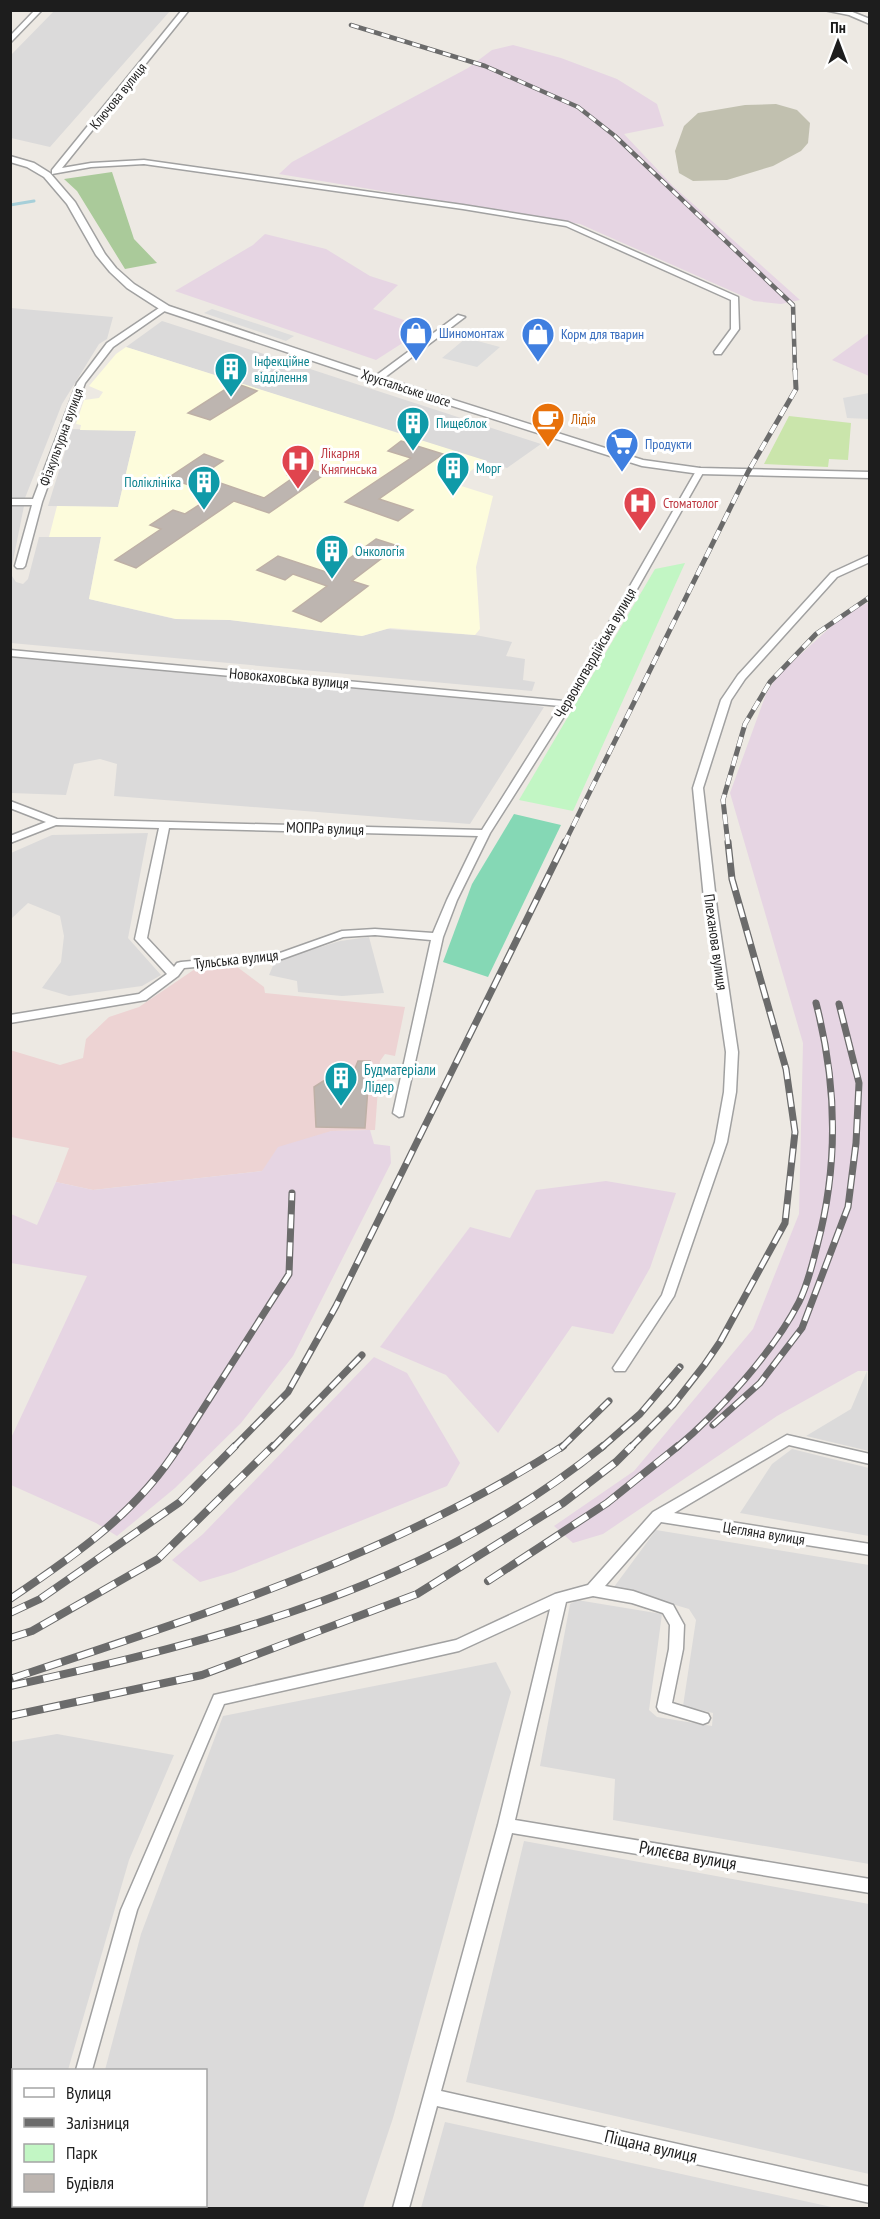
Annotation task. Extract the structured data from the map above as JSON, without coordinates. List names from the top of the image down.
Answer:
{
  "streets": {
    "street": [
      "Ключова вулиця",
      "Хрустальське шосе",
      "Фізкультурна вулиця",
      "Червоногвардійська вулиця",
      "Новокаховська вулиця",
      "МОПРа вулиця",
      "Плеханова вулиця",
      "Тульська вулиця",
      "Цегляна вулиця",
      "Рилєєва вулиця",
      "Піщана вулиця"
    ]
  },
  "crossings": [
    ["Ключова вулиця", "Хрустальське шосе"],
    ["Хрустальське шосе", "Фізкультурна вулиця"],
    ["Хрустальське шосе", "Червоногвардійська вулиця"],
    ["Червоногвардійська вулиця", "Новокаховська вулиця"],
    ["Червоногвардійська вулиця", "МОПРа вулиця"],
    ["Червоногвардійська вулиця", "Тульська вулиця"]
  ],
  "places": {
    "shop": ["Шиномонтаж", "Корм для тварин"],
    "building": [
      "Інфекційне відділення",
      "Пищеблок",
      "Морг",
      "Поліклініка",
      "Онкологія",
      "Будматеріали Лідер"
    ],
    "cafe": ["Лідія"],
    "supermarket": ["Продукти"],
    "hospital": ["Лікарня Княгинська", "Стоматолог"]
  },
  "legend": [
    "Вулиця",
    "Залізниця",
    "Парк",
    "Будівля"
  ],
  "north": "top"
}
